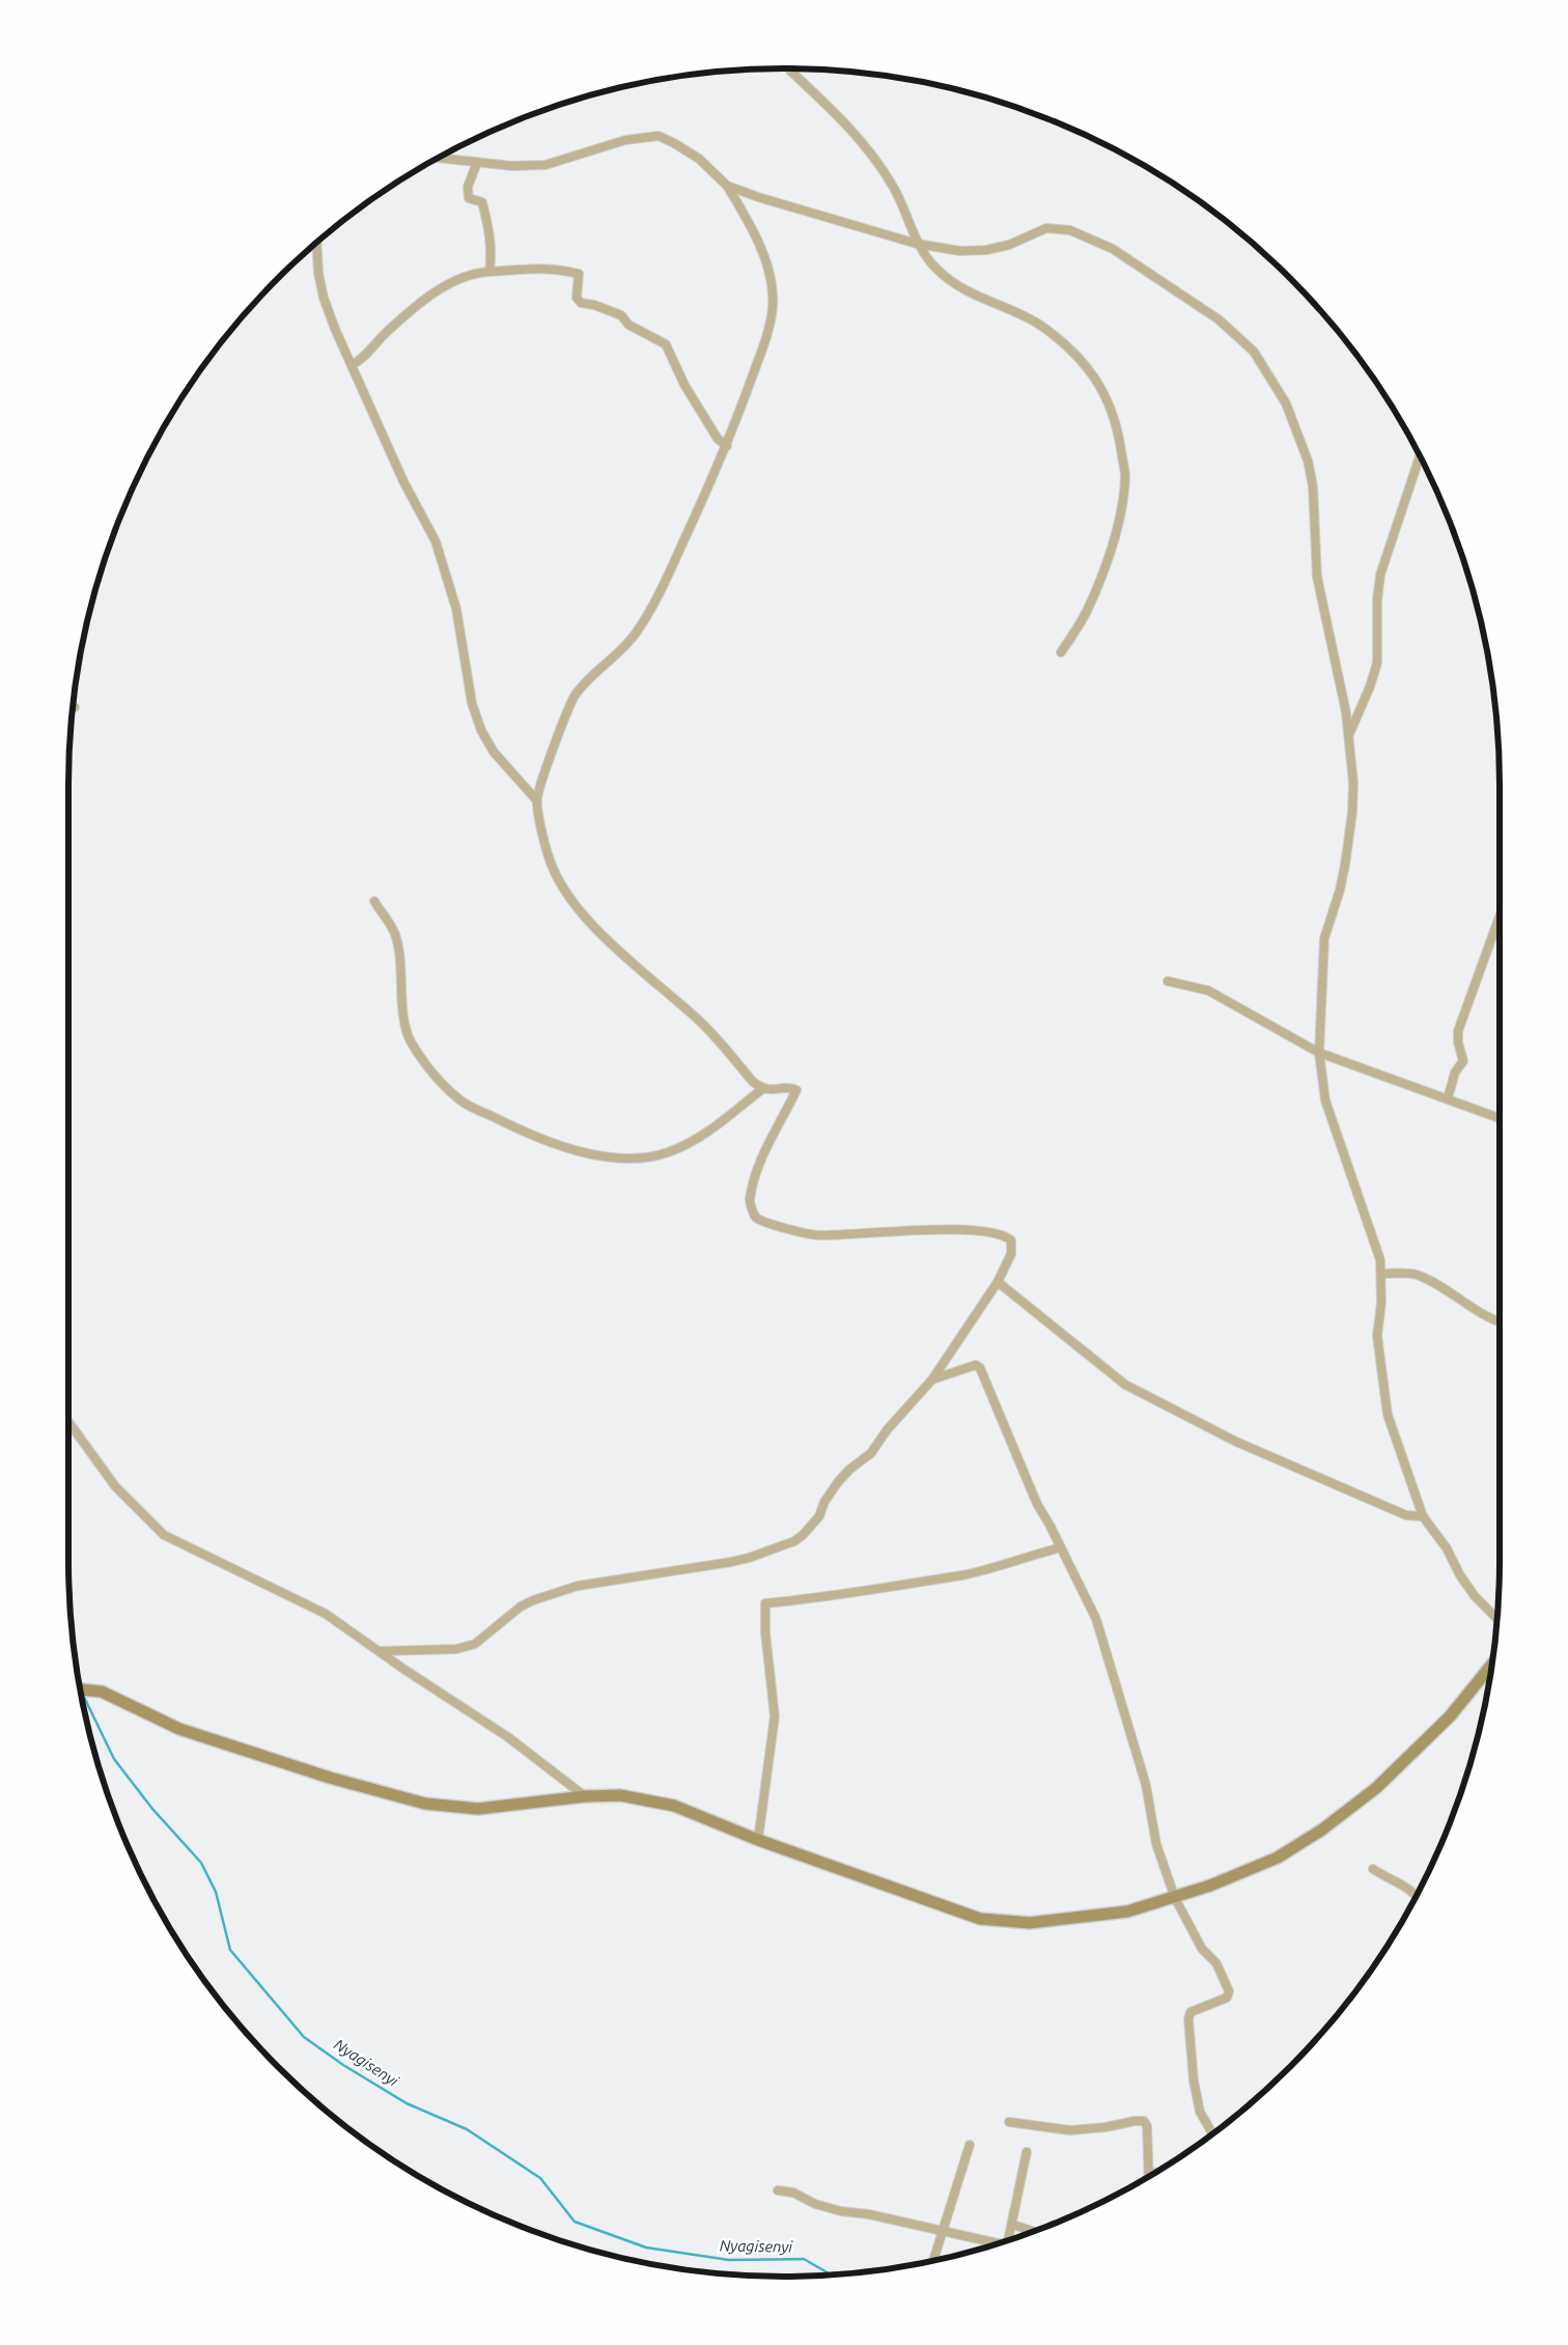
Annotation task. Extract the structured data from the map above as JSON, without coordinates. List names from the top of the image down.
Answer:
{
  "water": ["Nyagisenyi"]
}
